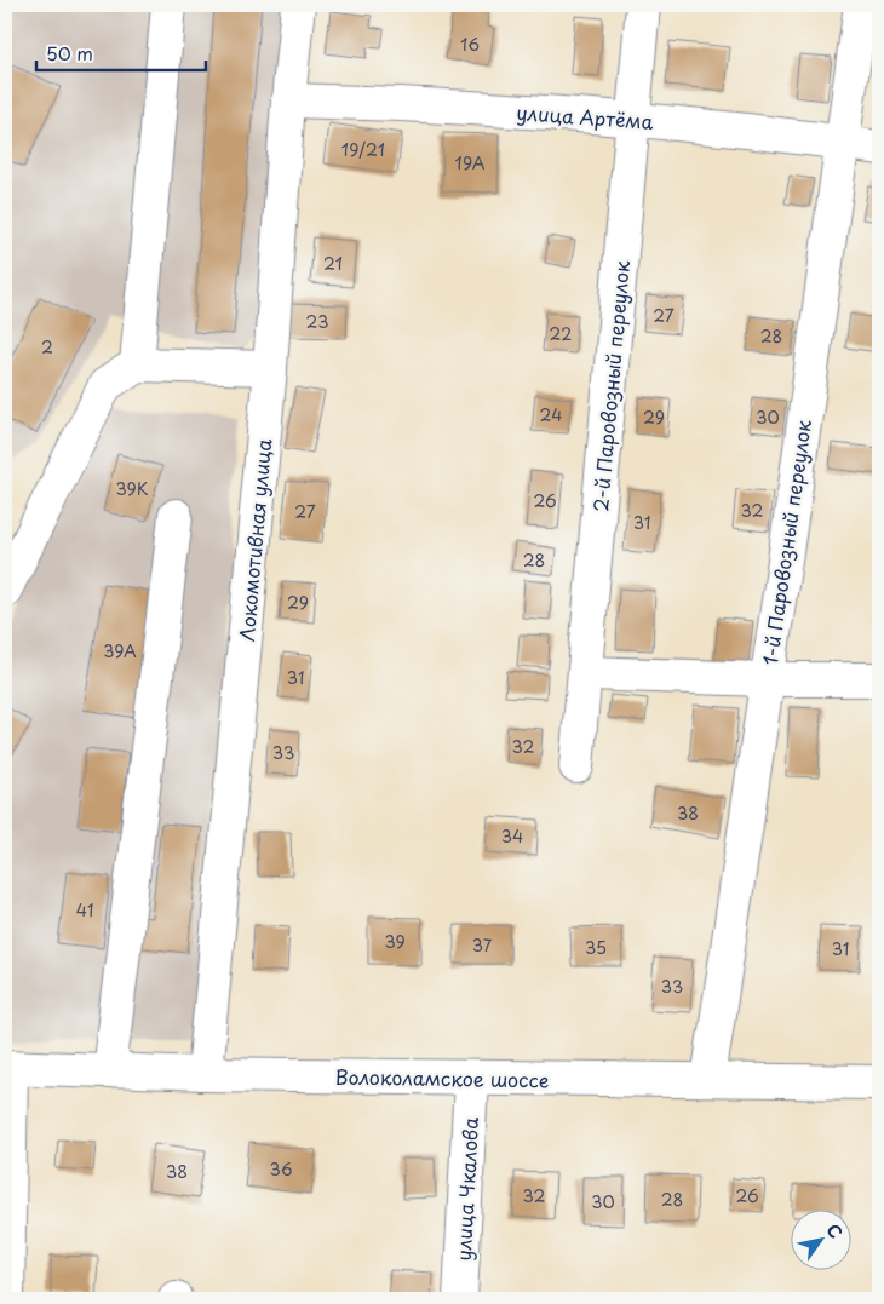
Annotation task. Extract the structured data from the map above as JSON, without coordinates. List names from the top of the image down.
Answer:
{
  "streets": {
    "street": [
      "улица Артёма",
      "2-й Паровозный переулок",
      "Локомотивная улица",
      "1-й Паровозный переулок",
      "Волоколамское шоссе",
      "улица Чкалова"
    ]
  },
  "crossings": [
    ["улица Артёма", "2-й Паровозный переулок"],
    ["улица Артёма", "Локомотивная улица"],
    ["улица Артёма", "1-й Паровозный переулок"],
    ["Локомотивная улица", "Волоколамское шоссе"],
    ["1-й Паровозный переулок", "Волоколамское шоссе"],
    ["Волоколамское шоссе", "улица Чкалова"]
  ],
  "house_numbers": [
    "16",
    "19/21",
    "19А",
    "21",
    "27",
    "23",
    "22",
    "28",
    "2",
    "24",
    "29",
    "30",
    "39К",
    "26",
    "32",
    "27",
    "31",
    "28",
    "29",
    "39А",
    "31",
    "32",
    "33",
    "38",
    "34",
    "41",
    "39",
    "37",
    "35",
    "31",
    "33",
    "36",
    "38",
    "32",
    "26",
    "28",
    "30"
  ],
  "scale_bar": "50 m",
  "north": "top right"
}
